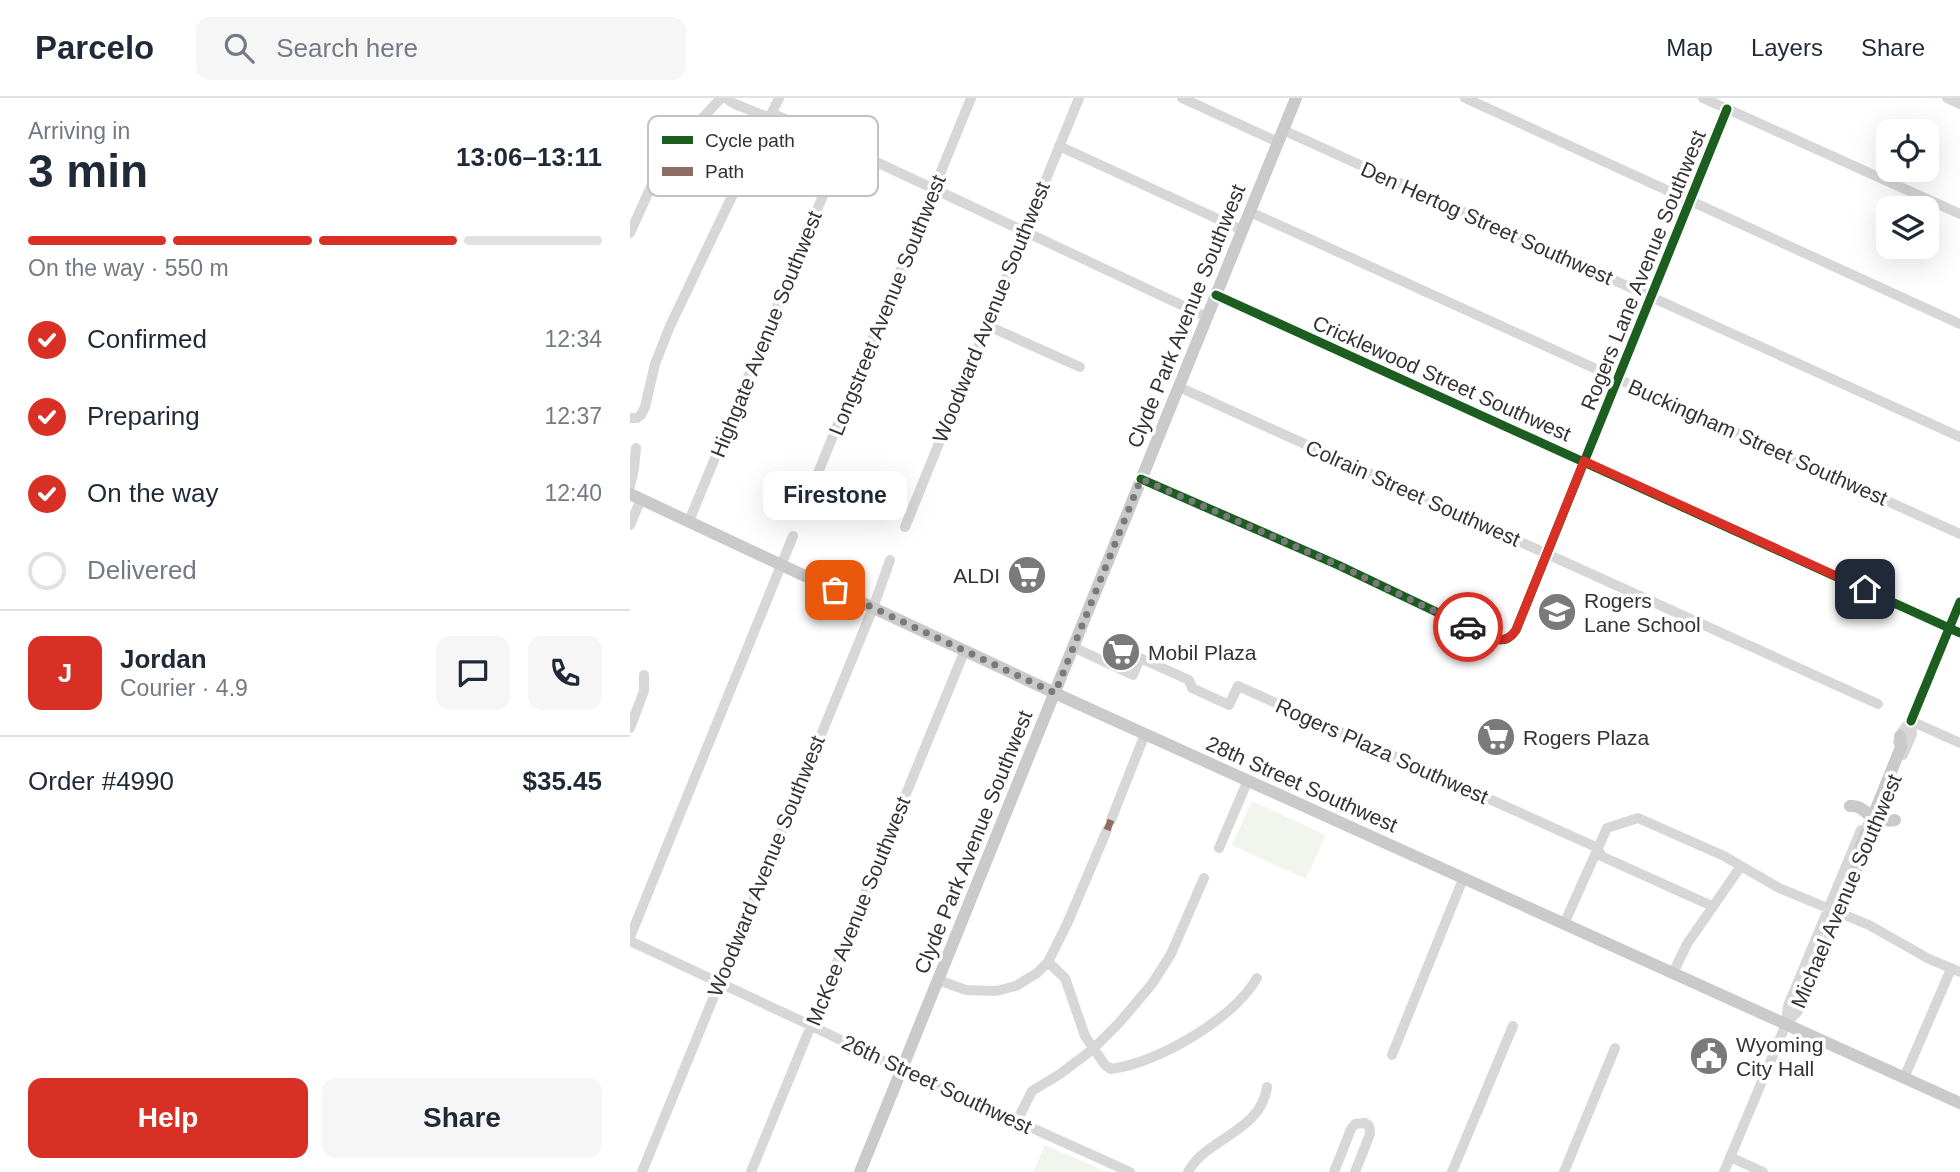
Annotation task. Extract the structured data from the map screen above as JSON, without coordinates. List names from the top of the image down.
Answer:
{
  "streets": {
    "main road": ["Clyde Park Avenue Southwest", "28th Street Southwest"],
    "street": [
      "Den Hertog Street Southwest",
      "Rogers Lane Avenue Southwest",
      "Longstreet Avenue Southwest",
      "Woodward Avenue Southwest",
      "Highgate Avenue Southwest",
      "Cricklewood Street Southwest",
      "Buckingham Street Southwest",
      "Colrain Street Southwest",
      "Rogers Plaza Southwest",
      "Michael Avenue Southwest",
      "McKee Avenue Southwest",
      "26th Street Southwest"
    ]
  },
  "crossings": [
    ["Den Hertog Street Southwest", "Rogers Lane Avenue Southwest"],
    ["Den Hertog Street Southwest", "Clyde Park Avenue Southwest"],
    ["Rogers Lane Avenue Southwest", "Clyde Park Avenue Southwest"],
    ["Rogers Lane Avenue Southwest", "Cricklewood Street Southwest"],
    ["Rogers Lane Avenue Southwest", "Buckingham Street Southwest"],
    ["Rogers Lane Avenue Southwest", "Colrain Street Southwest"],
    ["Woodward Avenue Southwest", "28th Street Southwest"],
    ["Woodward Avenue Southwest", "26th Street Southwest"],
    ["Clyde Park Avenue Southwest", "Cricklewood Street Southwest"],
    ["Clyde Park Avenue Southwest", "Buckingham Street Southwest"],
    ["Clyde Park Avenue Southwest", "Colrain Street Southwest"],
    ["Clyde Park Avenue Southwest", "Rogers Plaza Southwest"],
    ["Clyde Park Avenue Southwest", "28th Street Southwest"],
    ["Clyde Park Avenue Southwest", "26th Street Southwest"],
    ["Highgate Avenue Southwest", "28th Street Southwest"],
    ["Cricklewood Street Southwest", "Michael Avenue Southwest"],
    ["28th Street Southwest", "Michael Avenue Southwest"],
    ["28th Street Southwest", "McKee Avenue Southwest"],
    ["McKee Avenue Southwest", "26th Street Southwest"]
  ],
  "places": {
    "supermarket": ["ALDI", "Mobil Plaza", "Rogers Plaza"],
    "other": ["Firestone"],
    "school or university": ["Rogers Lane School"],
    "public building": ["Wyoming City Hall"]
  },
  "legend": ["Cycle path", "Path"],
  "page": {
    "header": "Parcelo",
    "search": "Search here",
    "nav": ["Map", "Layers", "Share"],
    "heading": ["3 min", "Arriving in", "13:06–13:11"],
    "panel": [
      "Jordan",
      "Courier · 4.9",
      "Order #4990",
      "$35.45"
    ],
    "bar": "On the way · 550 m",
    "list": [
      ["Confirmed", "12:34"],
      ["Preparing", "12:37"],
      ["On the way", "12:40"],
      "Delivered"
    ],
    "bubble": "Firestone",
    "round": "J",
    "buttons": ["Help", "Share"]
  }
}
